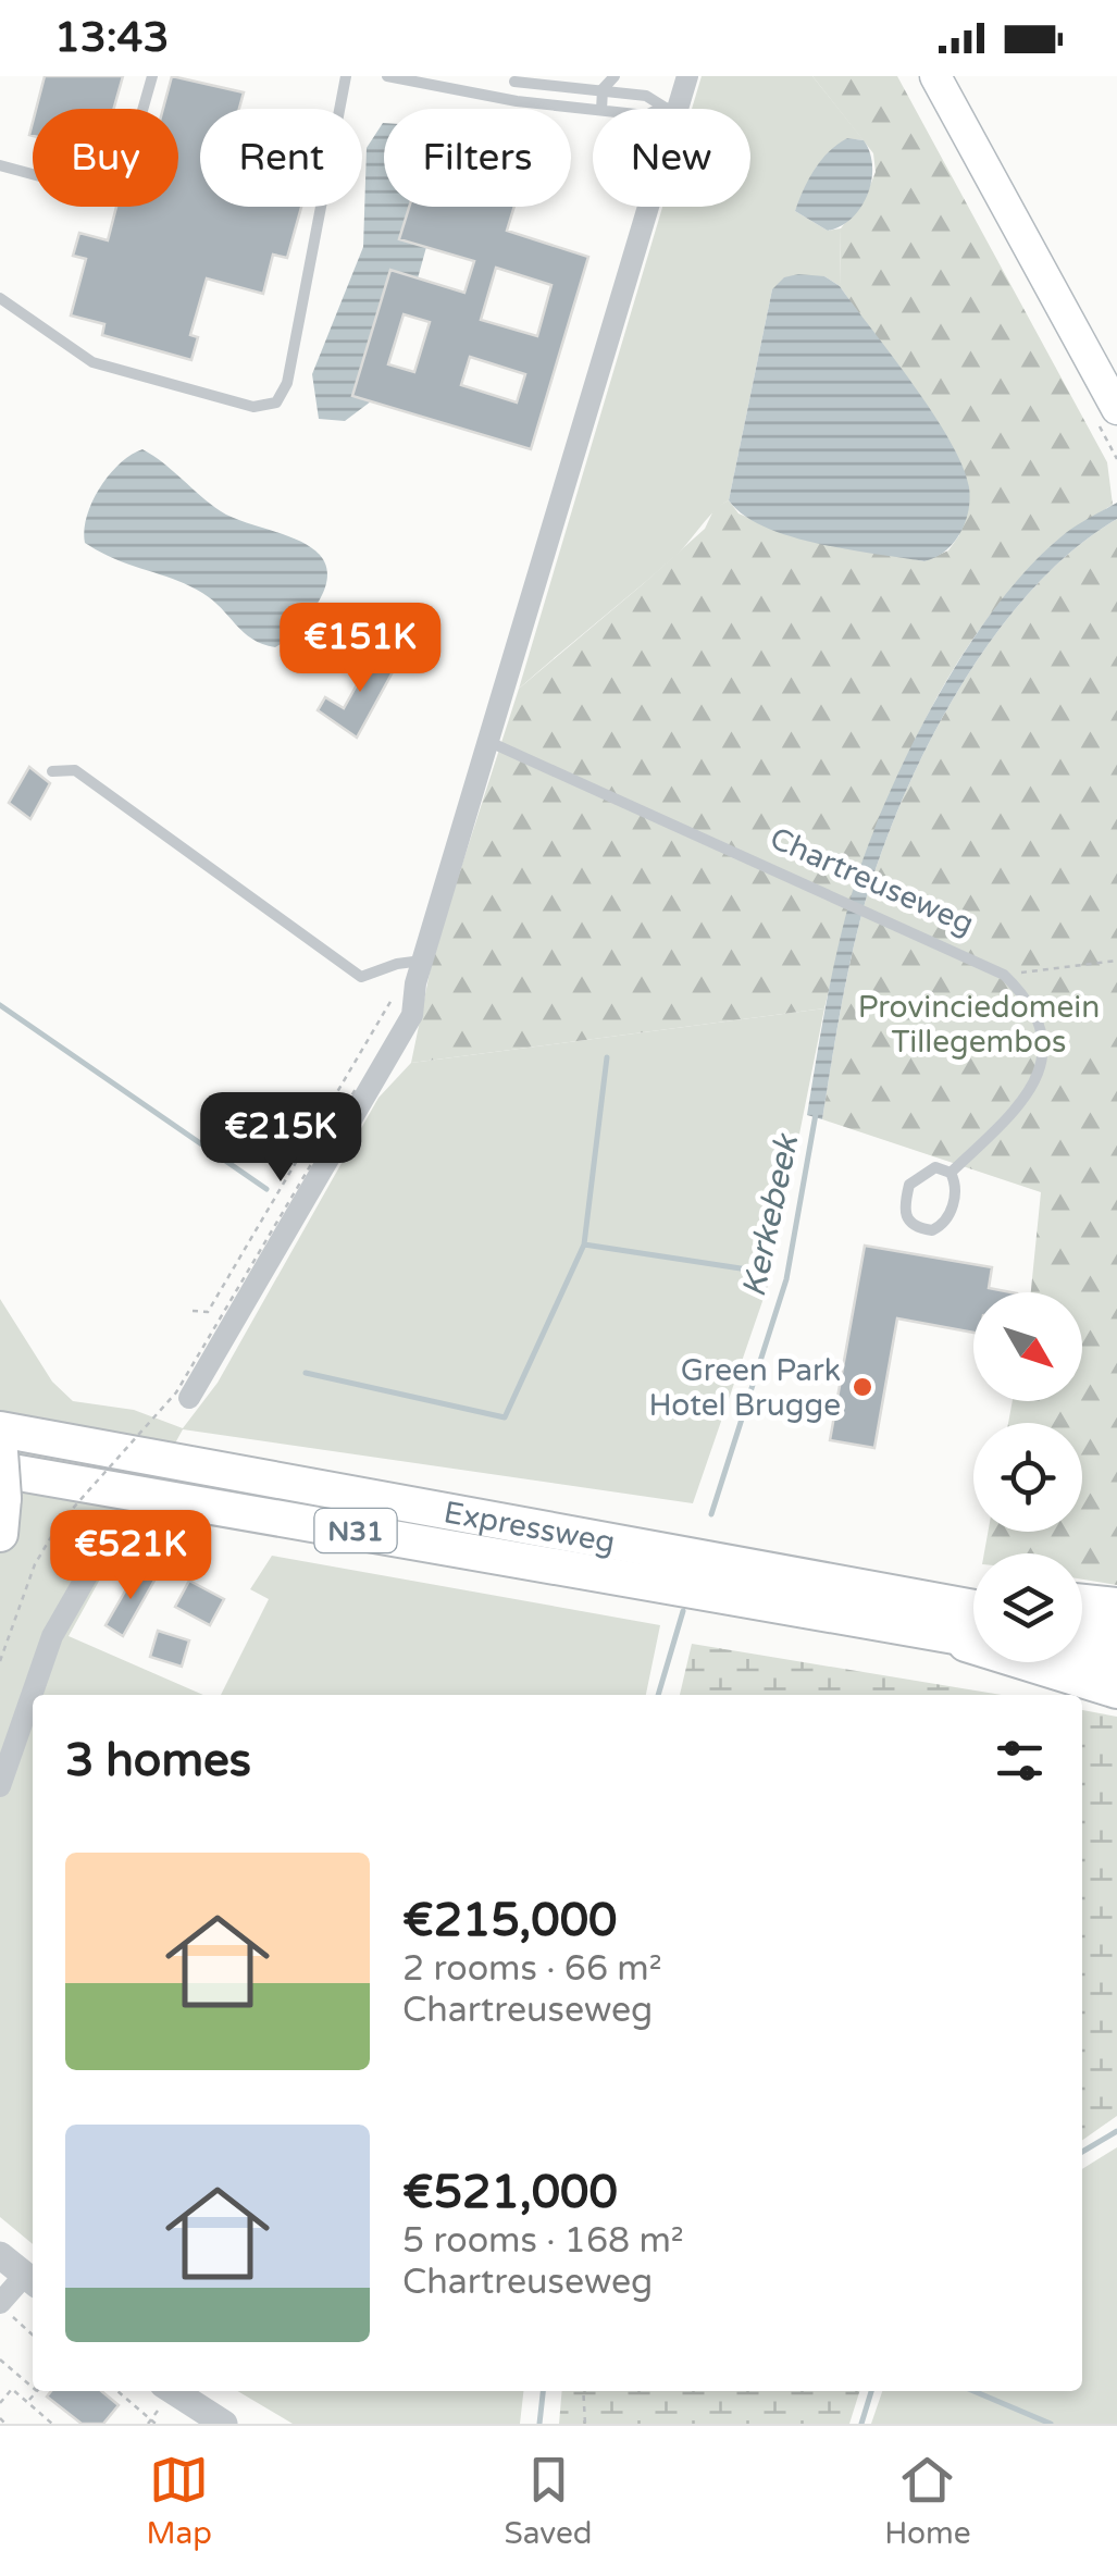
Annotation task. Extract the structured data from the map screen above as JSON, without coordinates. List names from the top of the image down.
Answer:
{
  "streets": {
    "highway": ["Expressweg", "N31"],
    "lane": ["Chartreuseweg"]
  },
  "crossings": [
    ["Expressweg", "N31"]
  ],
  "water": ["Kerkebeek"],
  "parks": ["Provinciedomein Tillegembos"],
  "places": ["Green Park Hotel Brugge"],
  "north": "bottom right",
  "page": {
    "status": "13:43",
    "chip": [
      "Buy",
      "Rent",
      "Filters",
      "New"
    ],
    "price": ["€151K", "€215K", "€521K"],
    "heading": "3 homes",
    "list": [
      {
        "name": "€215,000",
        "note": "2 rooms · 66 m² · Chartreuseweg"
      },
      {
        "name": "€521,000",
        "note": "5 rooms · 168 m² · Chartreuseweg"
      }
    ],
    "tabs": ["Map", "Saved", "Home"]
  }
}
